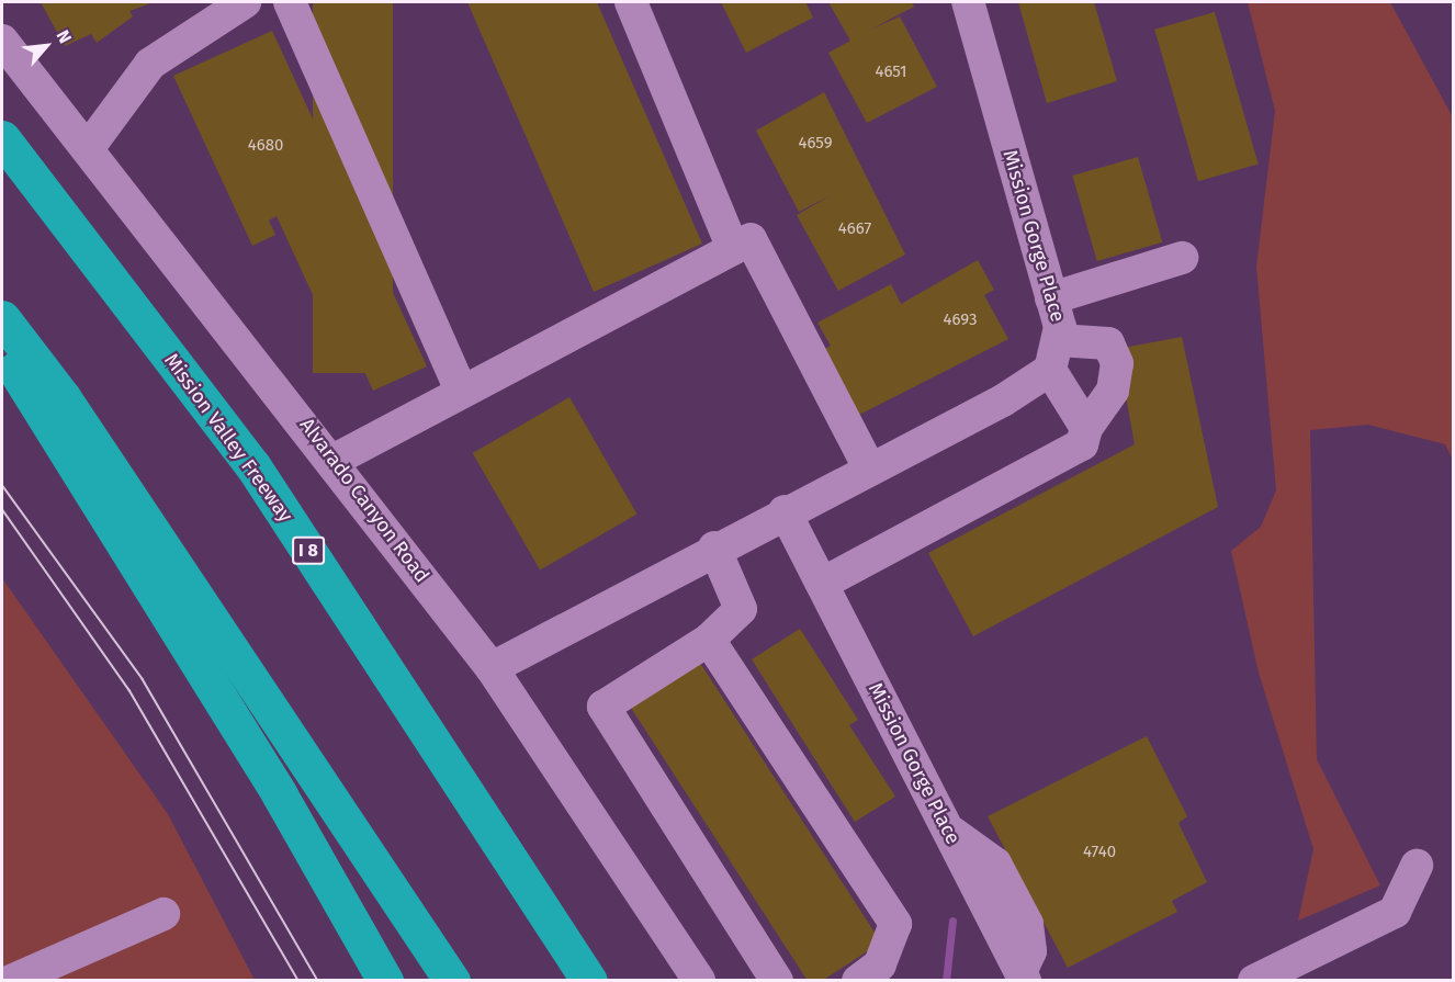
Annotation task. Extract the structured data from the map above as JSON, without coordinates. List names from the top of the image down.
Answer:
{
  "streets": {
    "highway": ["Mission Valley Freeway", "I 8"],
    "street": ["Mission Gorge Place", "Alvarado Canyon Road"]
  },
  "house_numbers": [
    "4651",
    "4659",
    "4680",
    "4667",
    "4693",
    "4740"
  ],
  "north": "top right"
}
